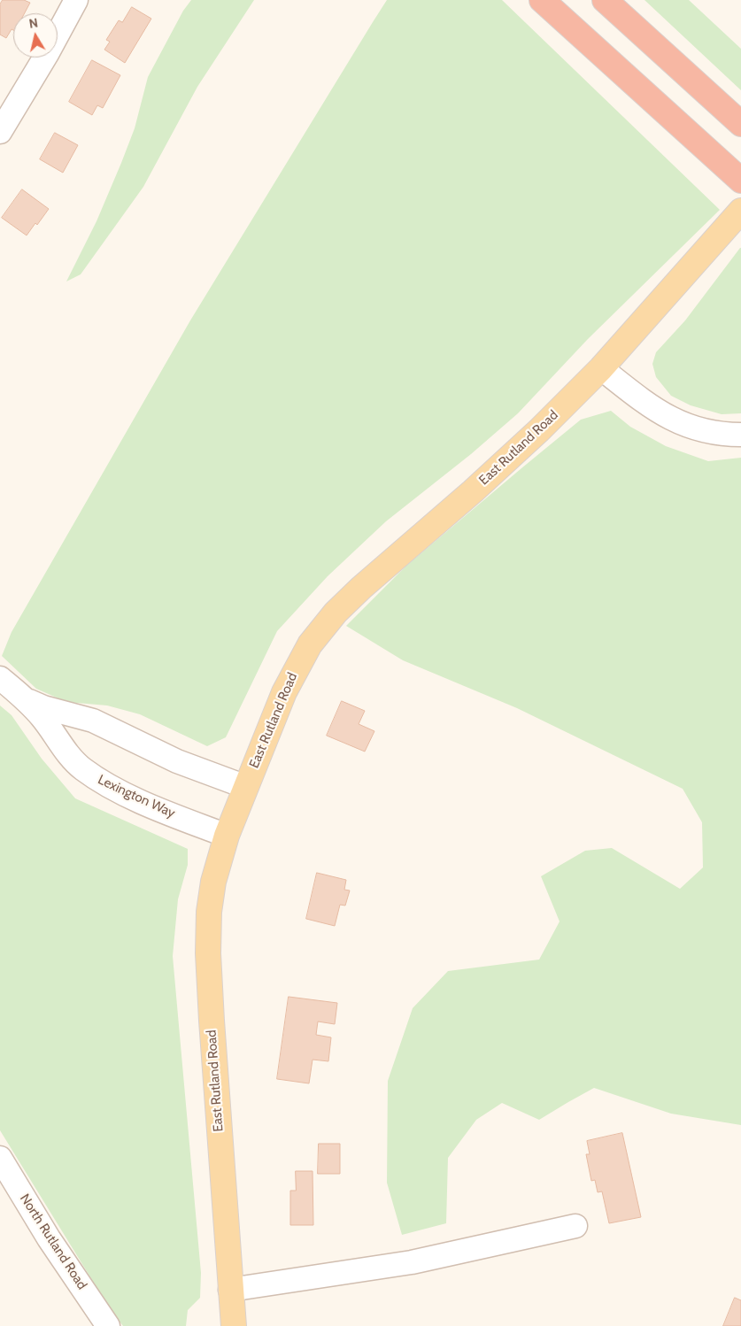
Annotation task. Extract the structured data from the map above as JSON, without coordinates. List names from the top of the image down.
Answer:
{
  "streets": {
    "main road": ["East Rutland Road"],
    "street": ["Lexington Way", "North Rutland Road"]
  },
  "crossings": [
    ["East Rutland Road", "Lexington Way"]
  ],
  "north": "top"
}
